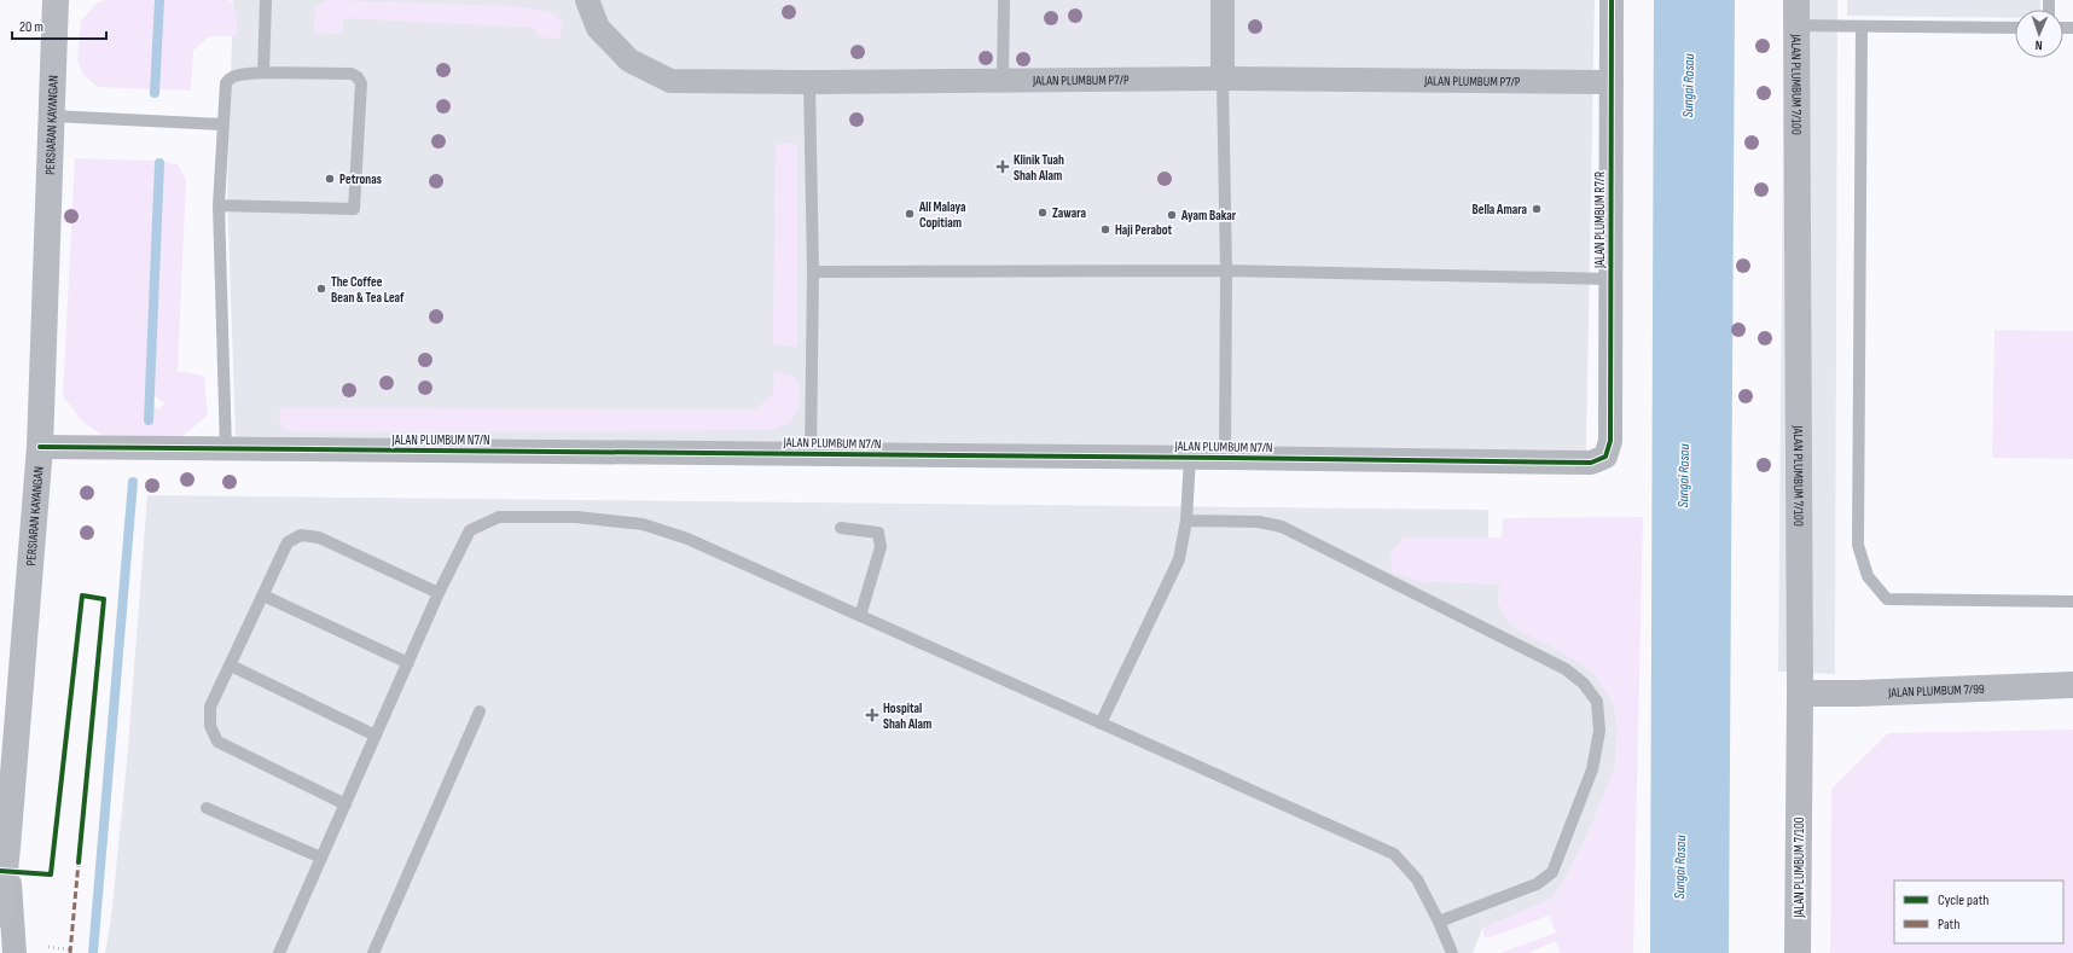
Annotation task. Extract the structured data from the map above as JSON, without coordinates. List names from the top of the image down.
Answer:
{
  "streets": {
    "main road": ["PERSIARAN KAYANGAN"],
    "street": [
      "JALAN PLUMBUM P7/P",
      "JALAN PLUMBUM 7/100",
      "JALAN PLUMBUM R7/R",
      "JALAN PLUMBUM N7/N",
      "JALAN PLUMBUM 7/99"
    ]
  },
  "crossings": [
    ["JALAN PLUMBUM P7/P", "JALAN PLUMBUM R7/R"],
    ["JALAN PLUMBUM 7/100", "JALAN PLUMBUM 7/99"],
    ["PERSIARAN KAYANGAN", "JALAN PLUMBUM N7/N"],
    ["JALAN PLUMBUM R7/R", "JALAN PLUMBUM N7/N"]
  ],
  "water": ["Sungai Rasau"],
  "places": {
    "health": ["Klinik Tuah Shah Alam", "Hospital Shah Alam"],
    "other": [
      "Petronas",
      "Bella Amara",
      "Zawara",
      "All Malaya Copitiam",
      "Ayam Bakar",
      "Haji Perabot",
      "The Coffee Bean & Tea Leaf"
    ]
  },
  "legend": ["Cycle path", "Path"],
  "scale_bar": "20 m",
  "north": "bottom"
}
